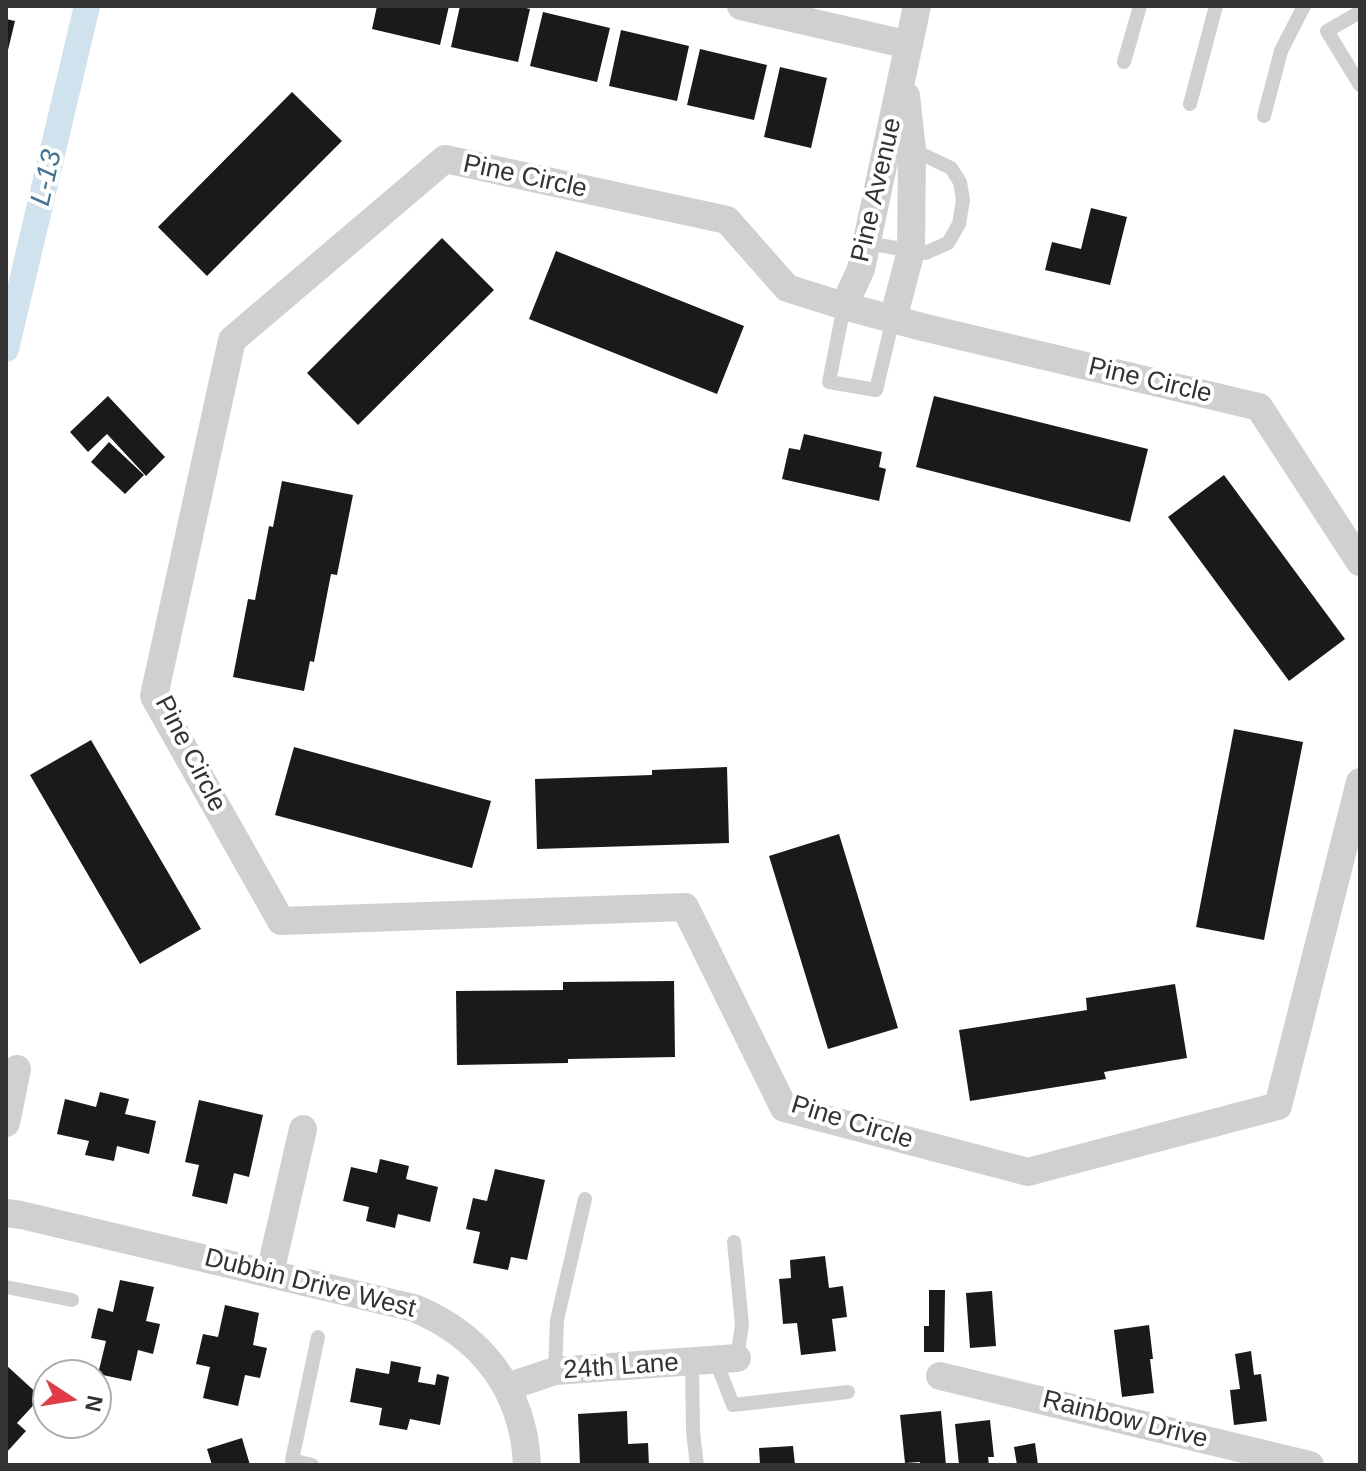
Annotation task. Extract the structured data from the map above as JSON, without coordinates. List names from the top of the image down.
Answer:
{
  "streets": {
    "street": [
      "Pine Circle",
      "Pine Avenue",
      "Dubbin Drive West",
      "24th Lane",
      "Rainbow Drive"
    ]
  },
  "crossings": [
    ["Pine Circle", "Pine Avenue"],
    ["Dubbin Drive West", "24th Lane"]
  ],
  "water": ["L-13"],
  "north": "right"
}
